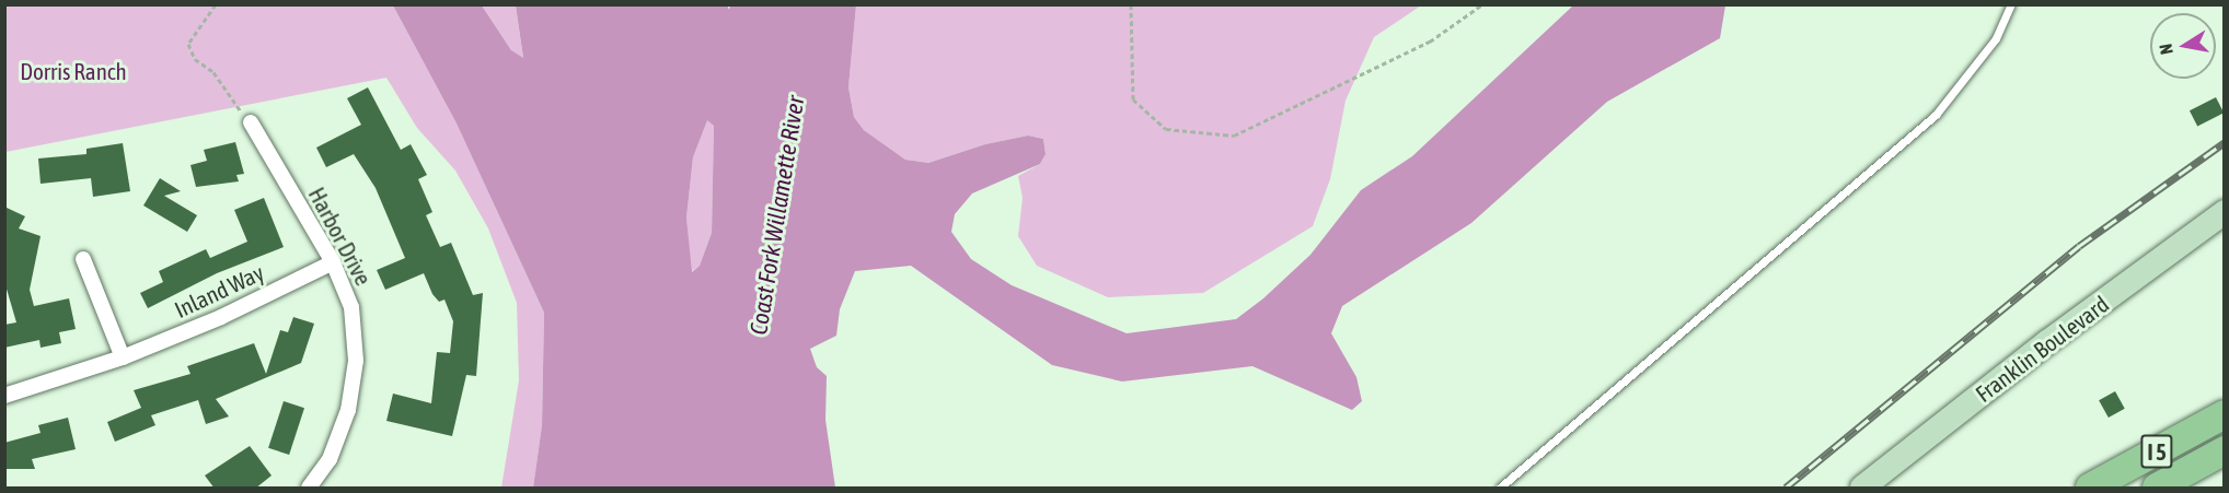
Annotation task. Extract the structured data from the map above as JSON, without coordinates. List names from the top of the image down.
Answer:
{
  "streets": {
    "highway": ["I 5"],
    "main road": ["Franklin Boulevard"],
    "street": ["Harbor Drive", "Inland Way"]
  },
  "crossings": [
    ["Harbor Drive", "Inland Way"]
  ],
  "water": ["Coast Fork Willamette River"],
  "parks": ["Dorris Ranch"],
  "north": "left"
}
